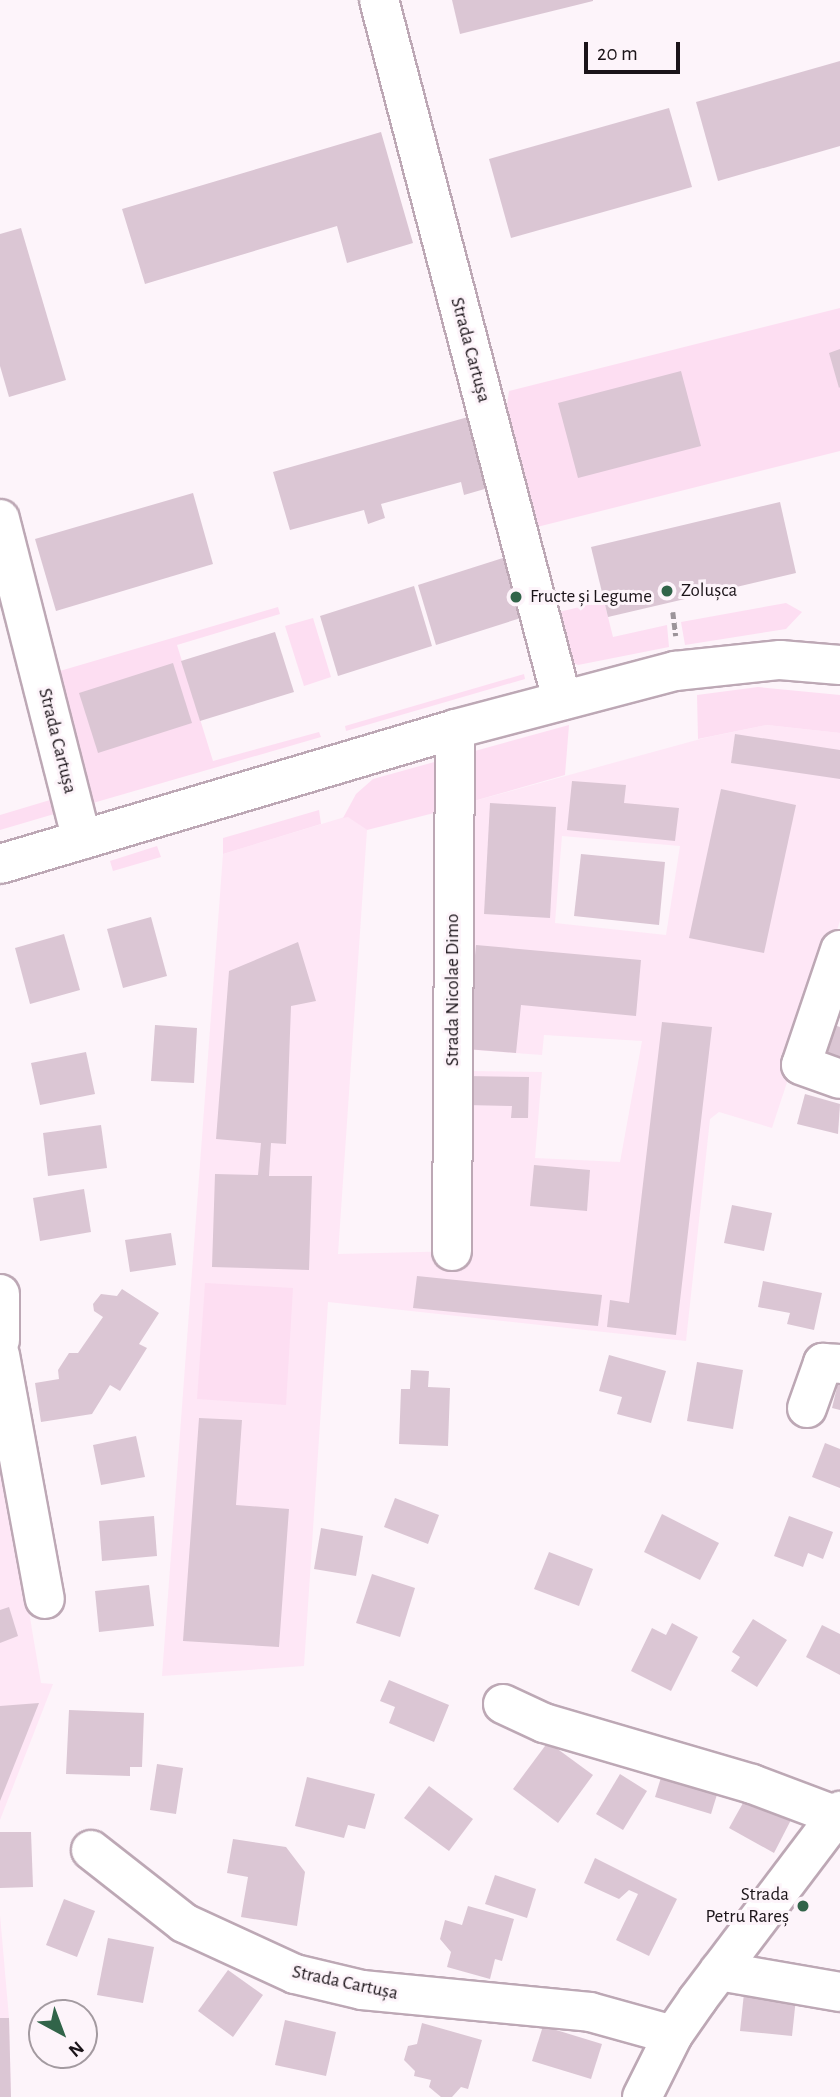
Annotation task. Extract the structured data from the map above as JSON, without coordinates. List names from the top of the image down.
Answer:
{
  "streets": {
    "street": ["Strada Cartușa", "Strada Nicolae Dimo"]
  },
  "places": ["Zolușca", "Fructe și Legume", "Strada Petru Rareș"],
  "scale_bar": "20 m",
  "north": "bottom right"
}
